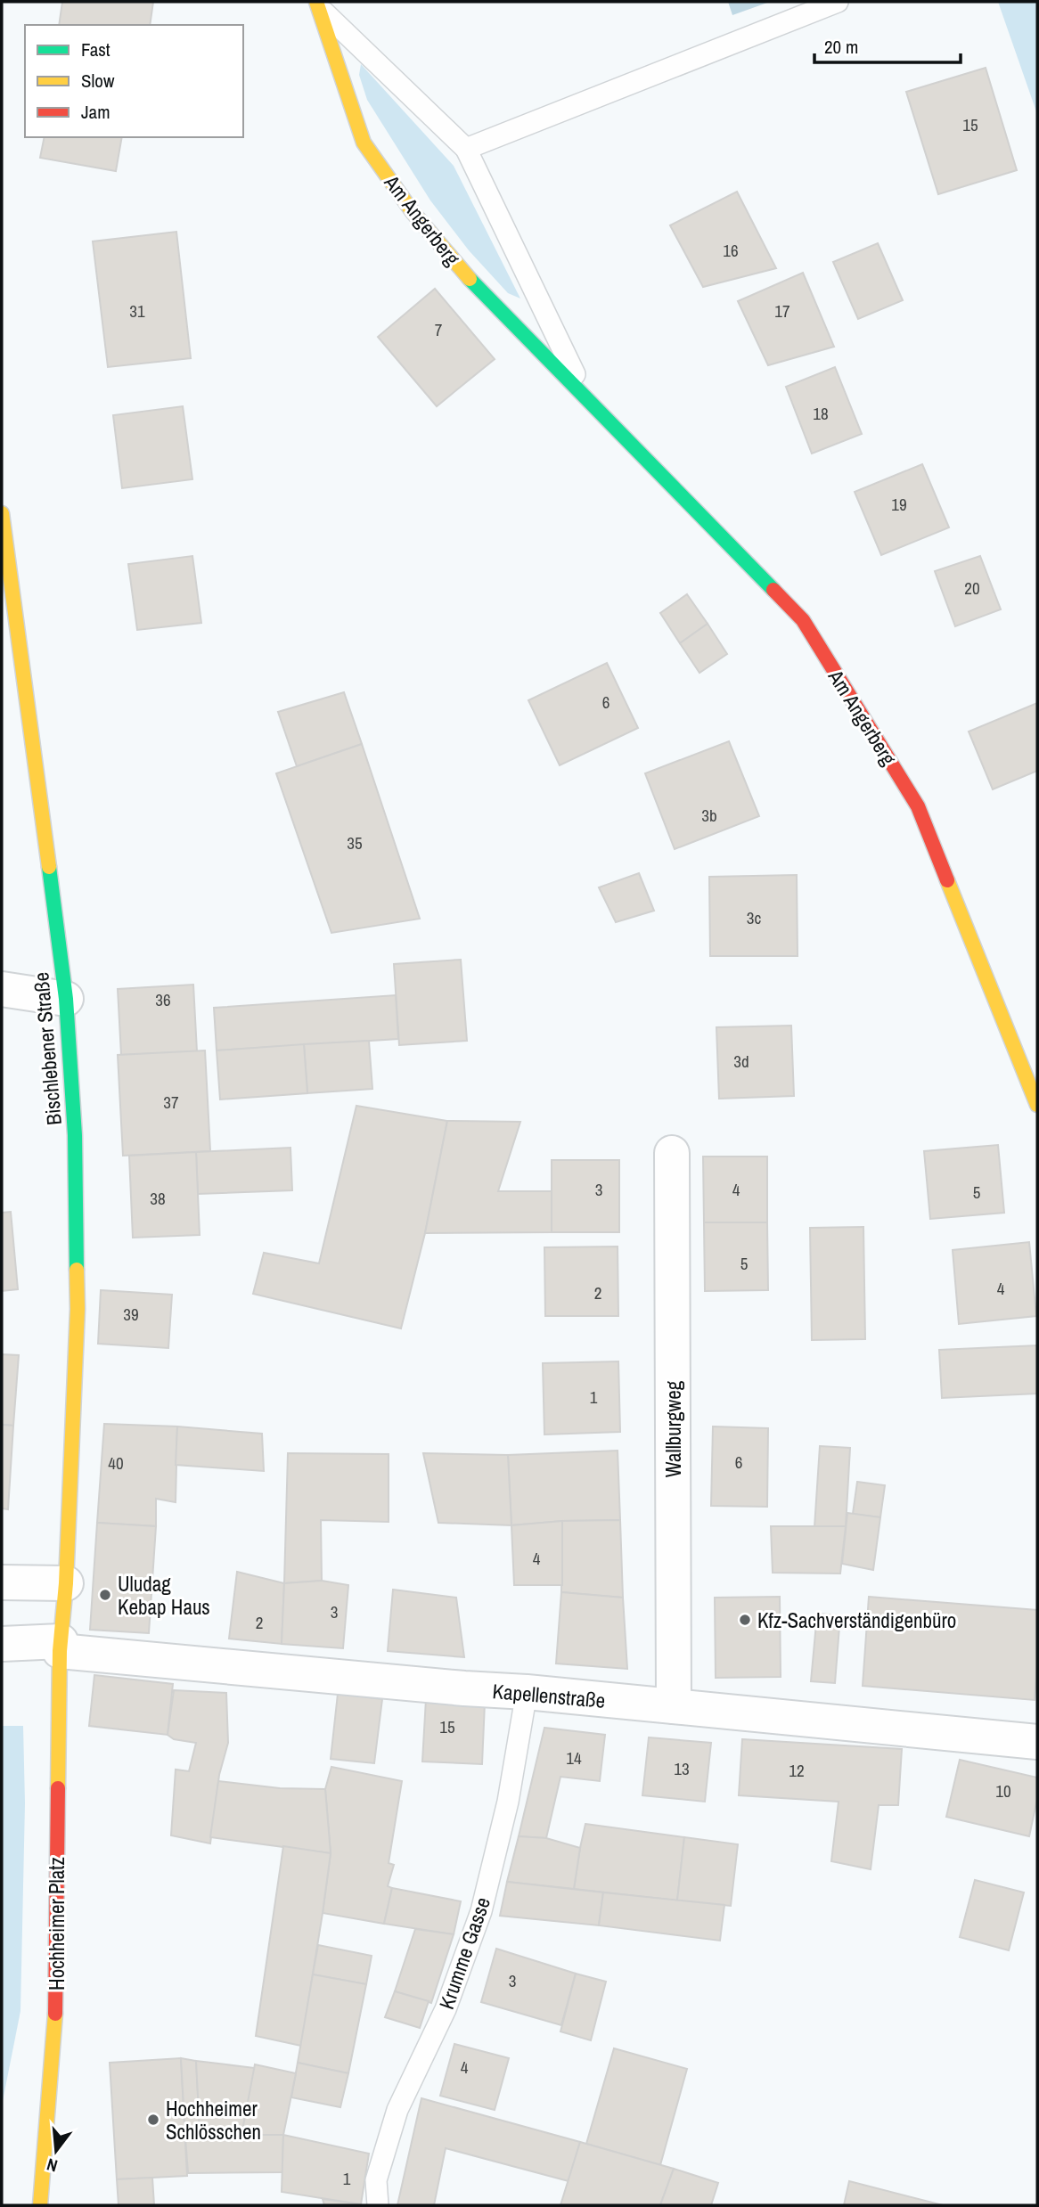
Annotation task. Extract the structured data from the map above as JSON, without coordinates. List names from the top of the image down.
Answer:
{
  "streets": {
    "street": [
      "Am Angerberg",
      "Bischlebener Straße",
      "Wallburgweg",
      "Kapellenstraße",
      "Hochheimer Platz"
    ],
    "lane": ["Krumme Gasse"]
  },
  "crossings": [
    ["Bischlebener Straße", "Hochheimer Platz"],
    ["Wallburgweg", "Kapellenstraße"],
    ["Kapellenstraße", "Hochheimer Platz"],
    ["Kapellenstraße", "Krumme Gasse"]
  ],
  "places": ["Uludag Kebap Haus", "Kfz-Sachverständigenbüro", "Hochheimer Schlösschen"],
  "house_numbers": [
    "15",
    "16",
    "31",
    "17",
    "7",
    "18",
    "19",
    "20",
    "6",
    "3b",
    "35",
    "3c",
    "36",
    "3d",
    "37",
    "3",
    "4",
    "5",
    "38",
    "5",
    "4",
    "2",
    "39",
    "1",
    "6",
    "40",
    "4",
    "3",
    "2",
    "15",
    "14",
    "13",
    "12",
    "10",
    "3",
    "4",
    "1"
  ],
  "legend": ["Fast", "Slow", "Jam"],
  "scale_bar": "20 m",
  "north": "bottom"
}
